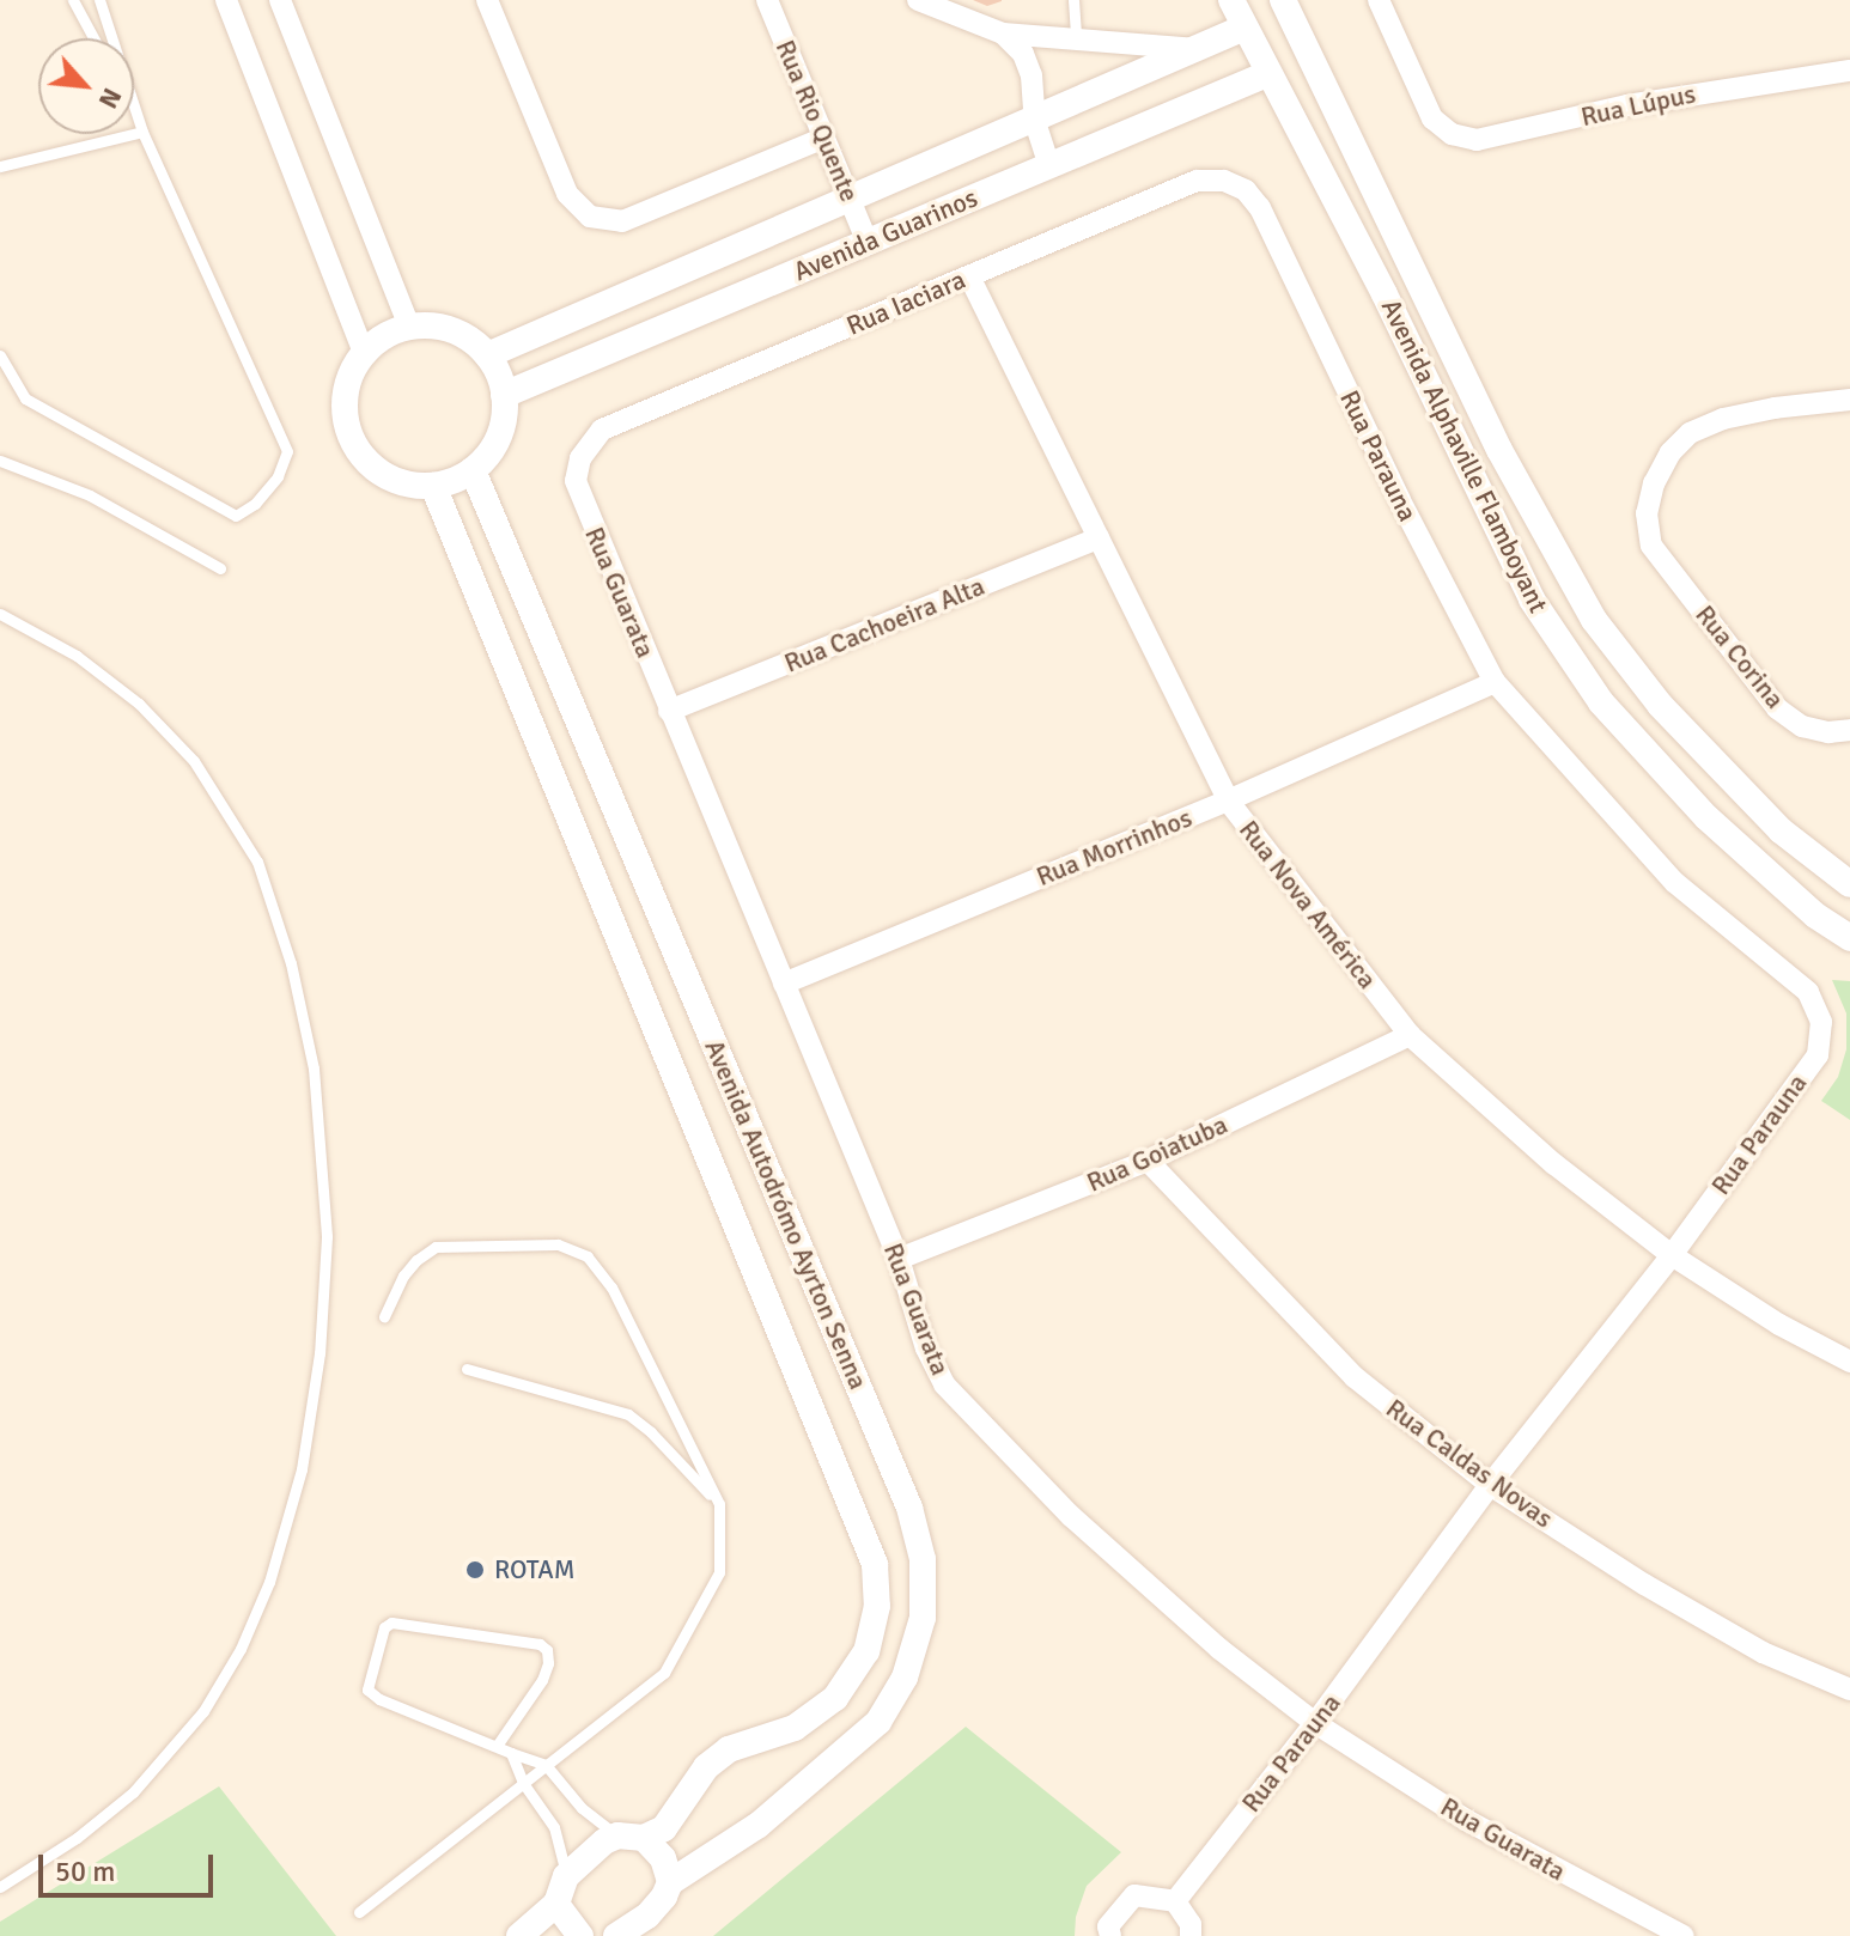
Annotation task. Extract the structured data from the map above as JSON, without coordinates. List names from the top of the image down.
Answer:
{
  "streets": {
    "street": [
      "Rua Lúpus",
      "Rua Rio Quente",
      "Avenida Guarinos",
      "Rua Iaciara",
      "Rua Parauna",
      "Avenida Alphaville Flamboyant",
      "Rua Guarata",
      "Rua Cachoeira Alta",
      "Rua Corina",
      "Rua Morrinhos",
      "Rua Nova América",
      "Rua Goiatuba",
      "Avenida Autodrómo Ayrton Senna",
      "Rua Caldas Novas"
    ]
  },
  "crossings": [
    ["Rua Rio Quente", "Avenida Guarinos"],
    ["Avenida Guarinos", "Avenida Alphaville Flamboyant"],
    ["Avenida Guarinos", "Avenida Autodrómo Ayrton Senna"],
    ["Rua Iaciara", "Rua Parauna"],
    ["Rua Iaciara", "Rua Guarata"],
    ["Rua Iaciara", "Rua Nova América"],
    ["Rua Parauna", "Rua Guarata"],
    ["Rua Parauna", "Rua Morrinhos"],
    ["Rua Parauna", "Rua Nova América"],
    ["Rua Parauna", "Rua Caldas Novas"],
    ["Rua Guarata", "Rua Cachoeira Alta"],
    ["Rua Guarata", "Rua Morrinhos"],
    ["Rua Guarata", "Rua Goiatuba"],
    ["Rua Cachoeira Alta", "Rua Nova América"],
    ["Rua Morrinhos", "Rua Nova América"],
    ["Rua Nova América", "Rua Goiatuba"],
    ["Rua Goiatuba", "Rua Caldas Novas"]
  ],
  "places": ["ROTAM"],
  "scale_bar": "50 m",
  "north": "bottom right"
}
